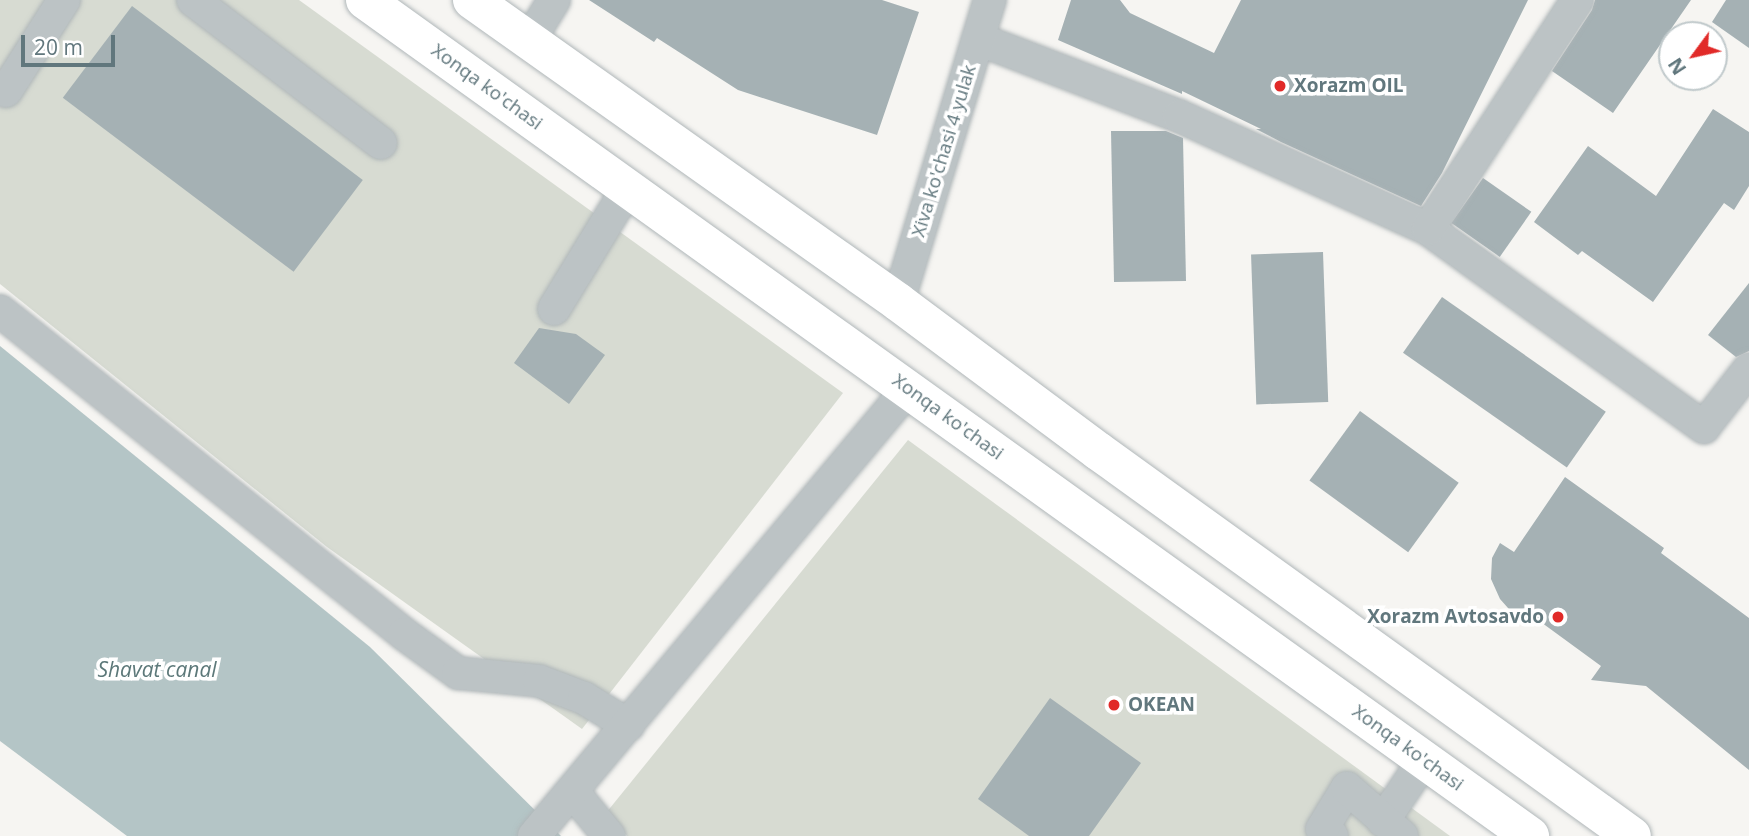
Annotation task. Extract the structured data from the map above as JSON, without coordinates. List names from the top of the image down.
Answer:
{
  "streets": {
    "main road": ["Xonqa ko'chasi"],
    "street": ["Xiva ko'chasi 4 yulak"]
  },
  "water": ["Shavat canal"],
  "places": ["Xorazm OIL", "Xorazm Avtosavdo", "OKEAN"],
  "scale_bar": "20 m",
  "north": "bottom left"
}
